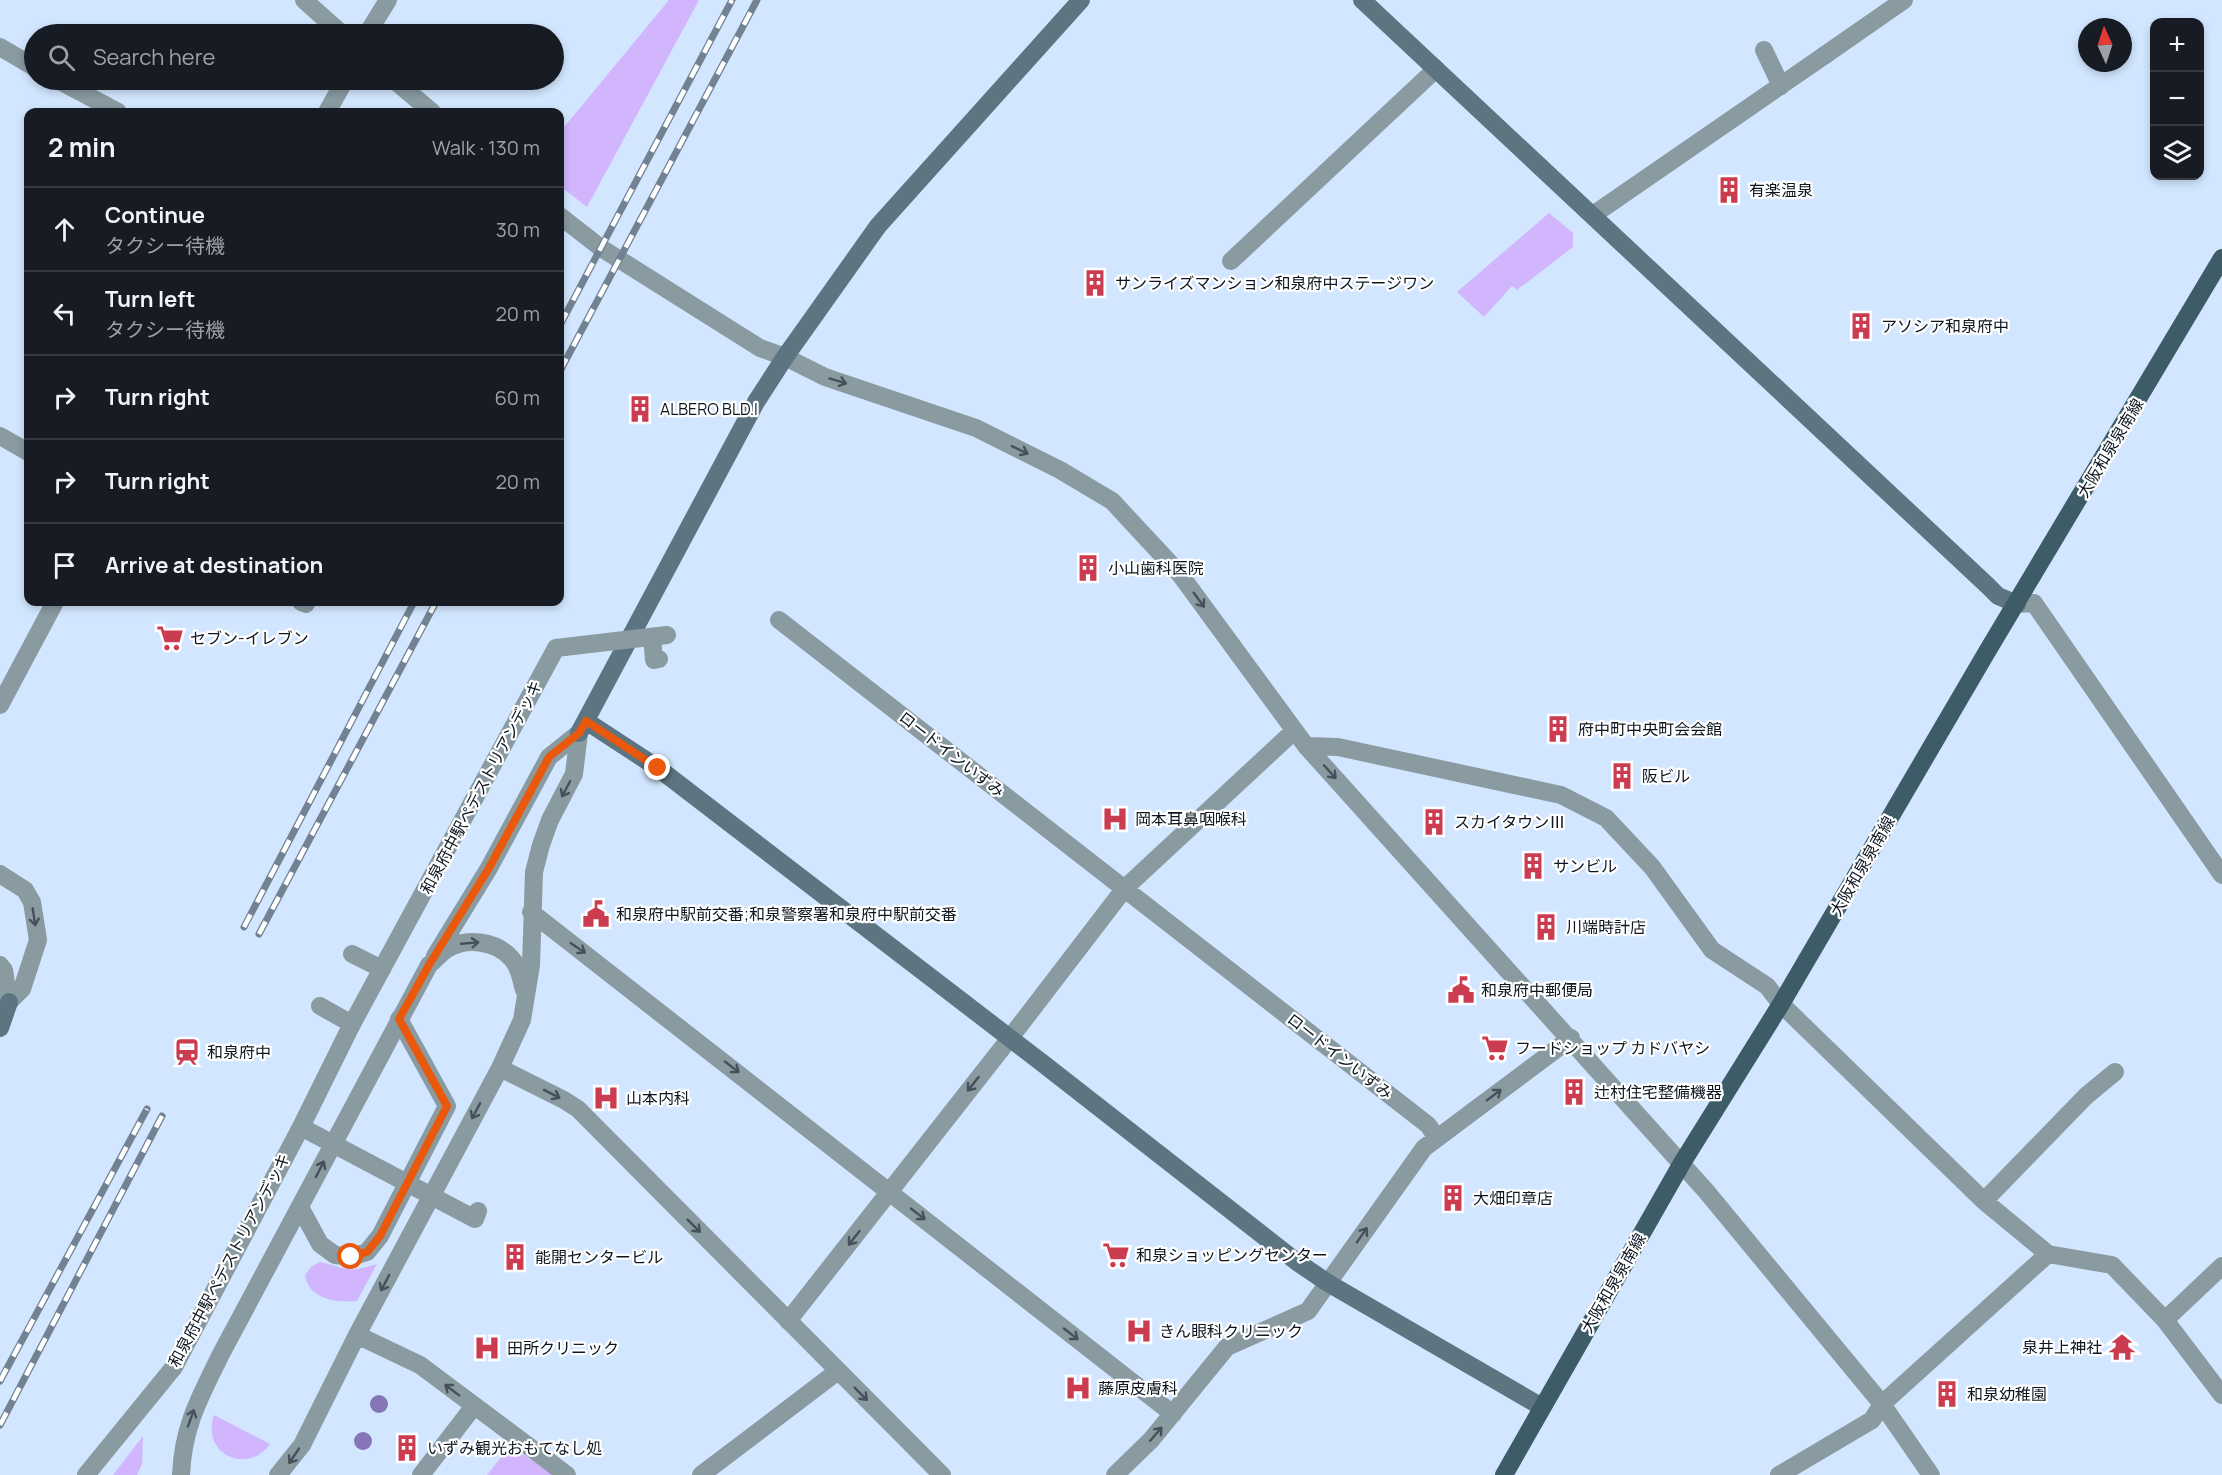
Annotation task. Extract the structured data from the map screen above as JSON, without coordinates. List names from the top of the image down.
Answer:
{
  "streets": {
    "main road": ["大阪和泉泉南線"],
    "street": ["ロードインいずみ", "和泉府中駅ペデストリアンデッキ"]
  },
  "places": {
    "building": [
      "有楽温泉",
      "サンライズマンション和泉府中ステージワン",
      "アソシア和泉府中",
      "ALBERO BLD.I",
      "小山歯科医院",
      "府中町中央町会会館",
      "阪ビル",
      "スカイタウンⅢ",
      "サンビル",
      "川端時計店",
      "辻村住宅整備機器",
      "大畑印章店",
      "能開センタービル",
      "和泉幼稚園",
      "いずみ観光おもてなし処"
    ],
    "supermarket": ["セブン-イレブン", "フードショップ カドバヤシ", "和泉ショッピングセンター"],
    "hospital": [
      "岡本耳鼻咽喉科",
      "山本内科",
      "きん眼科クリニック",
      "田所クリニック",
      "藤原皮膚科"
    ],
    "public building": ["和泉府中駅前交番;和泉警察署和泉府中駅前交番", "和泉府中郵便局"],
    "station": ["和泉府中"],
    "temple": ["泉井上神社"]
  },
  "north": "top",
  "page": {
    "map_buttons": ["+", "−"],
    "search": "Search here",
    "heading": ["2 min", "Walk · 130 m"],
    "list": [
      ["Continue", "タクシー待機", "30 m"],
      ["Turn left", "タクシー待機", "20 m"],
      ["Turn right", "60 m"],
      ["Turn right", "20 m"],
      "Arrive at destination"
    ]
  }
}
